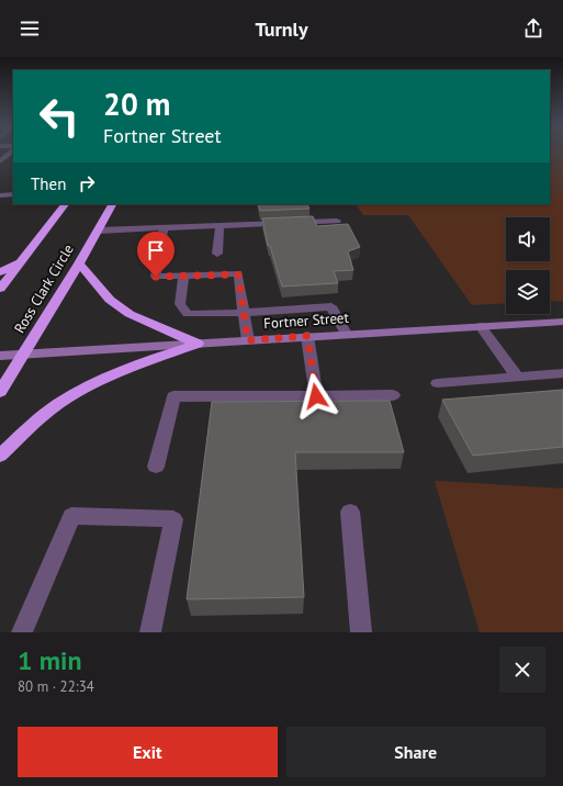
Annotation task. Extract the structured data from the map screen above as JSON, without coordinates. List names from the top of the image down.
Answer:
{
  "streets": {
    "highway": ["Ross Clark Circle"],
    "street": ["Fortner Street"]
  },
  "crossings": [
    ["Ross Clark Circle", "Fortner Street"]
  ],
  "page": {
    "header": "Turnly",
    "turn": ["20 m", "Fortner Street"],
    "then": "Then",
    "heading": ["1 min", "80 m · 22:34"],
    "buttons": ["Exit", "Share"]
  }
}
